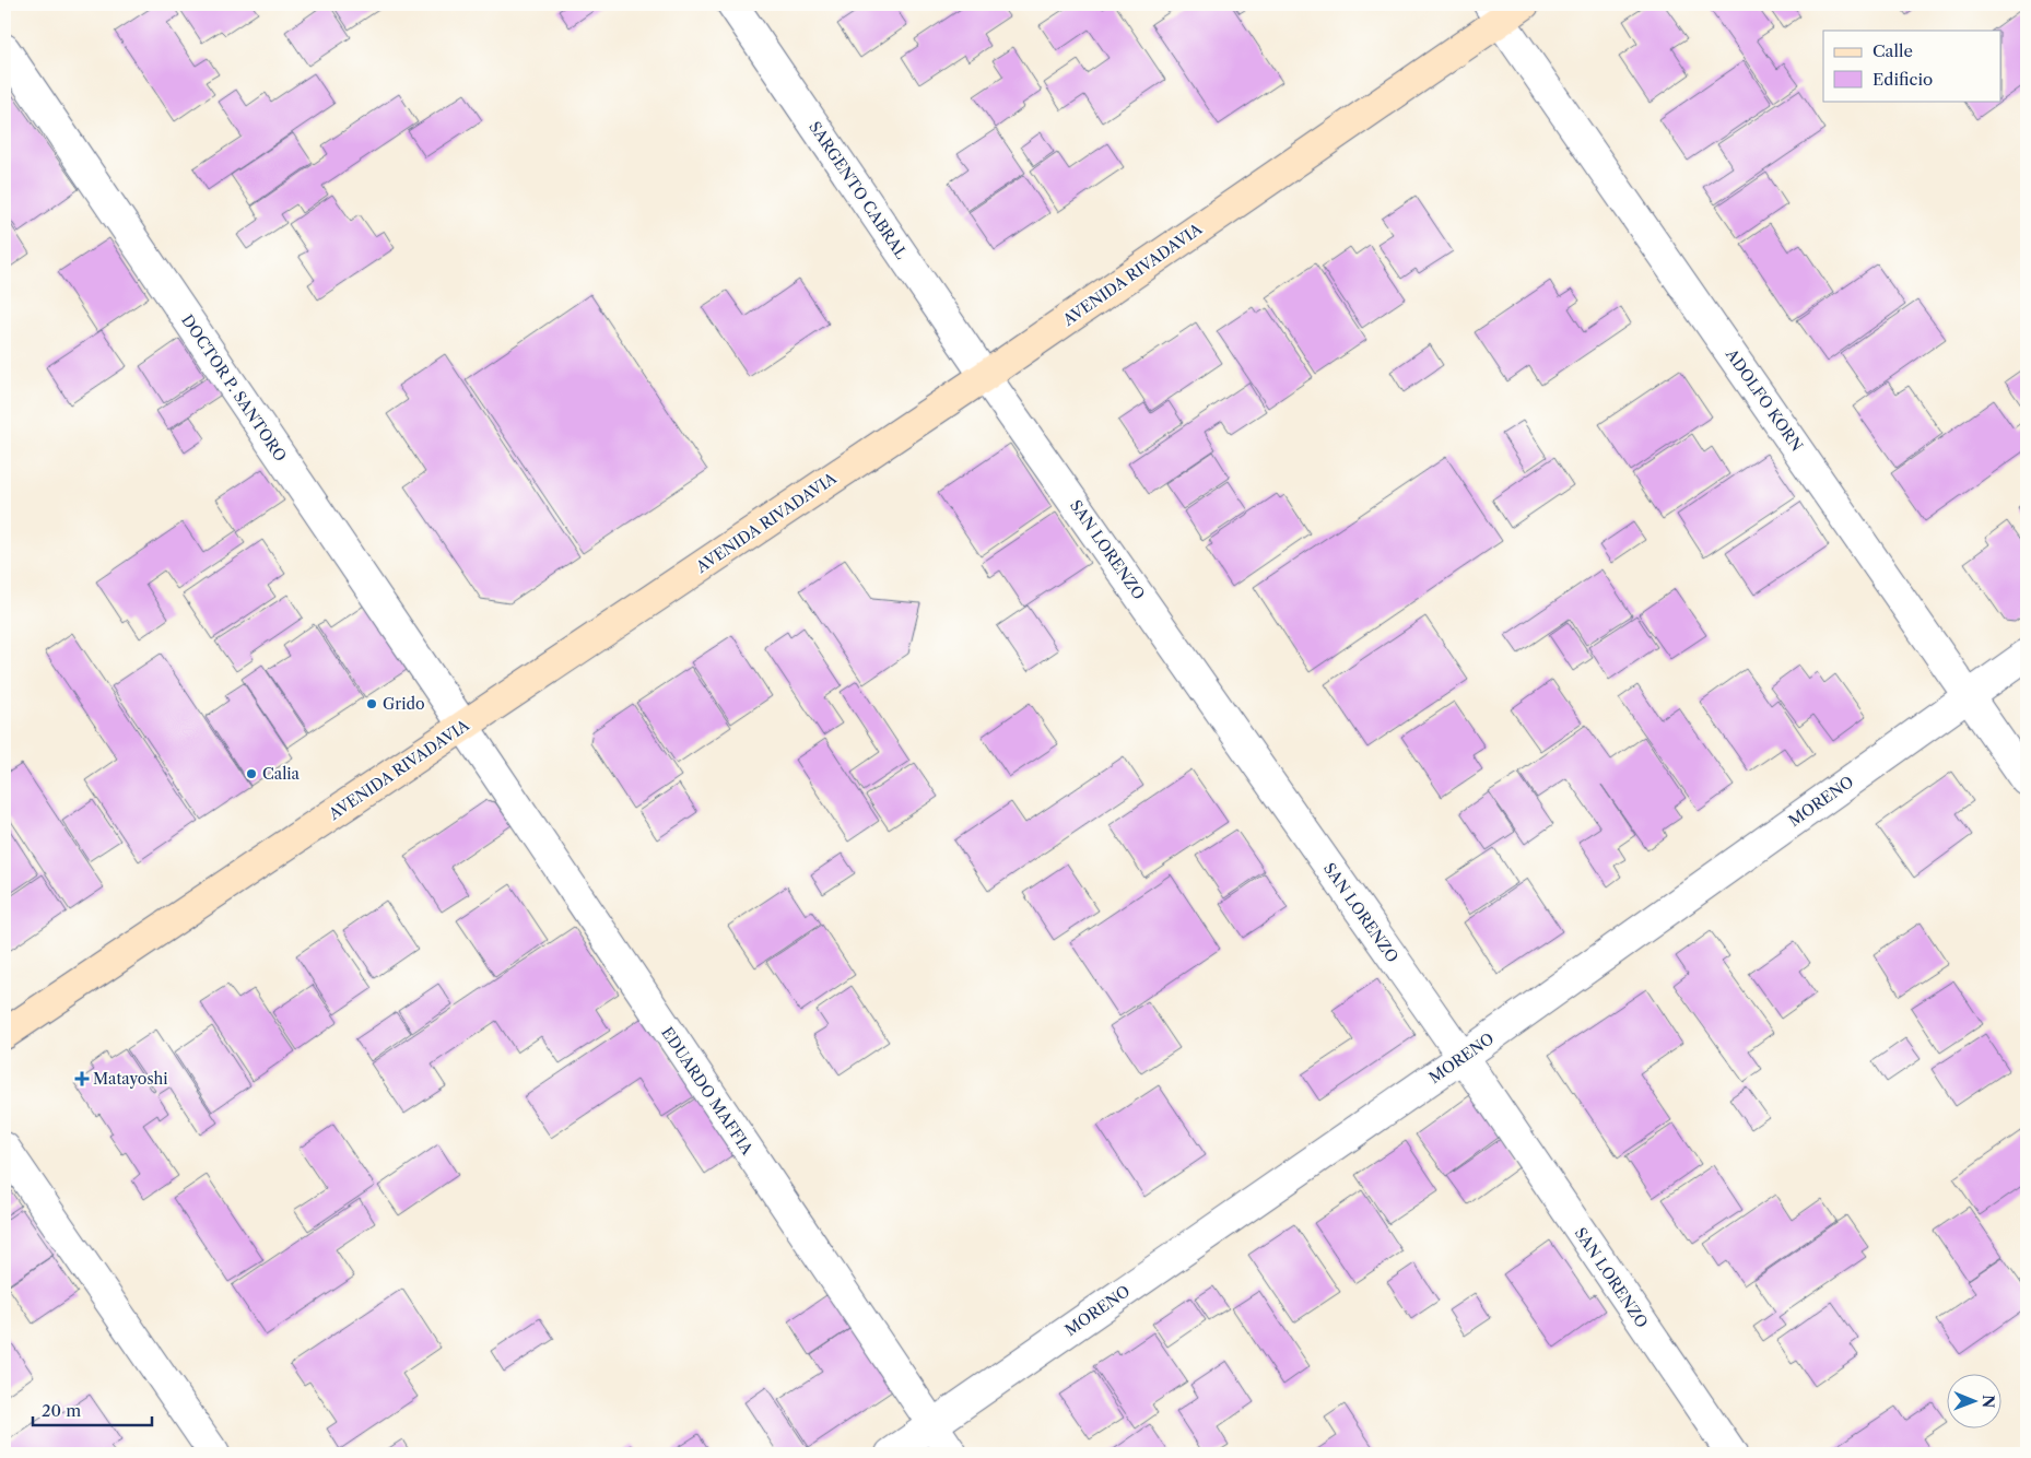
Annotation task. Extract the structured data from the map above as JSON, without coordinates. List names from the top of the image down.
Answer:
{
  "streets": {
    "main road": ["AVENIDA RIVADAVIA"],
    "street": [
      "SARGENTO CABRAL",
      "DOCTOR P. SANTORO",
      "ADOLFO KORN",
      "SAN LORENZO",
      "MORENO",
      "EDUARDO MAFFIA"
    ]
  },
  "crossings": [
    ["SARGENTO CABRAL", "AVENIDA RIVADAVIA"],
    ["SARGENTO CABRAL", "SAN LORENZO"],
    ["AVENIDA RIVADAVIA", "DOCTOR P. SANTORO"],
    ["AVENIDA RIVADAVIA", "ADOLFO KORN"],
    ["AVENIDA RIVADAVIA", "SAN LORENZO"],
    ["AVENIDA RIVADAVIA", "EDUARDO MAFFIA"],
    ["DOCTOR P. SANTORO", "EDUARDO MAFFIA"],
    ["ADOLFO KORN", "MORENO"],
    ["SAN LORENZO", "MORENO"],
    ["MORENO", "EDUARDO MAFFIA"]
  ],
  "places": {
    "other": ["Grido", "Calia"],
    "health": ["Matayoshi"]
  },
  "legend": ["Calle", "Edificio"],
  "scale_bar": "20 m",
  "north": "right"
}
